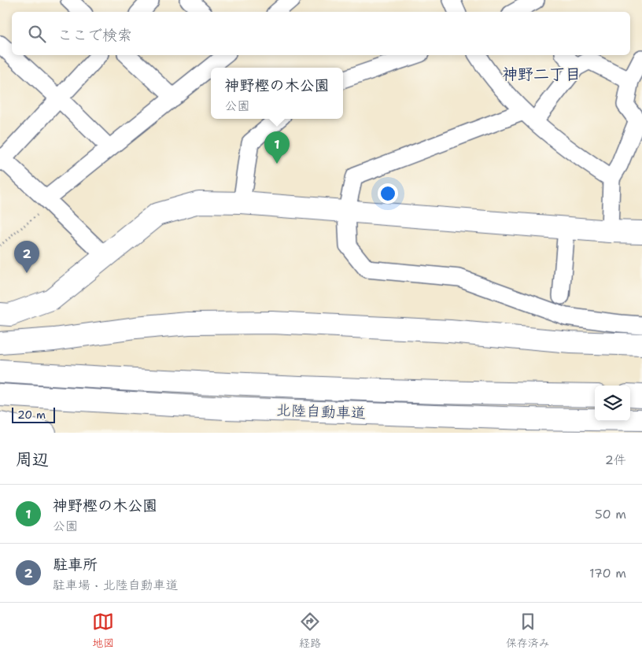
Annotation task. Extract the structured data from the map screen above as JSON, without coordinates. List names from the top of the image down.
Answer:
{
  "streets": {
    "main road": ["北陸自動車道"]
  },
  "districts": ["神野二丁目"],
  "scale_bar": "20 m",
  "page": {
    "search": "ここで検索",
    "popup": ["神野樫の木公園", "公園"],
    "pins": ["1", "2"],
    "scale": "20 m",
    "heading": ["周辺", "2件"],
    "list": [
      {
        "mark": "1",
        "name": "神野樫の木公園",
        "note": "公園",
        "value": "50 m"
      },
      {
        "mark": "2",
        "name": "駐車所",
        "note": "駐車場 · 北陸自動車道",
        "value": "170 m"
      }
    ],
    "nav": ["地図", "経路", "保存済み"]
  }
}
